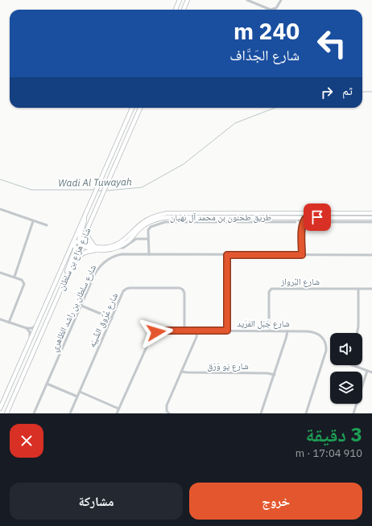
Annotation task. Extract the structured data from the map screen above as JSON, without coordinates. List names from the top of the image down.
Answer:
{
  "streets": {
    "main road": ["طريق طحنون بن محمد آل نهيان", "شارع هزاع بن سلطان"],
    "street": [
      "شارع البُرواز",
      "شارع سلطان بن راشد الظاهري",
      "شارع عُرُوق الشِّيبَه",
      "شارع جَبَل الفرَيد",
      "شارع يَو وَرَق"
    ]
  },
  "crossings": [
    ["طريق طحنون بن محمد آل نهيان", "شارع هزاع بن سلطان"],
    ["شارع البُرواز", "شارع جَبَل الفرَيد"],
    ["شارع عُرُوق الشِّيبَه", "شارع جَبَل الفرَيد"]
  ],
  "water": ["Wadi Al Tuwayah"],
  "page": {
    "turn": ["240 m", "شارع الجَدَّاف"],
    "then": "ثم",
    "heading": ["3 دقيقة", "910 m · 17:04"],
    "buttons": ["خروج", "مشاركة"]
  }
}
